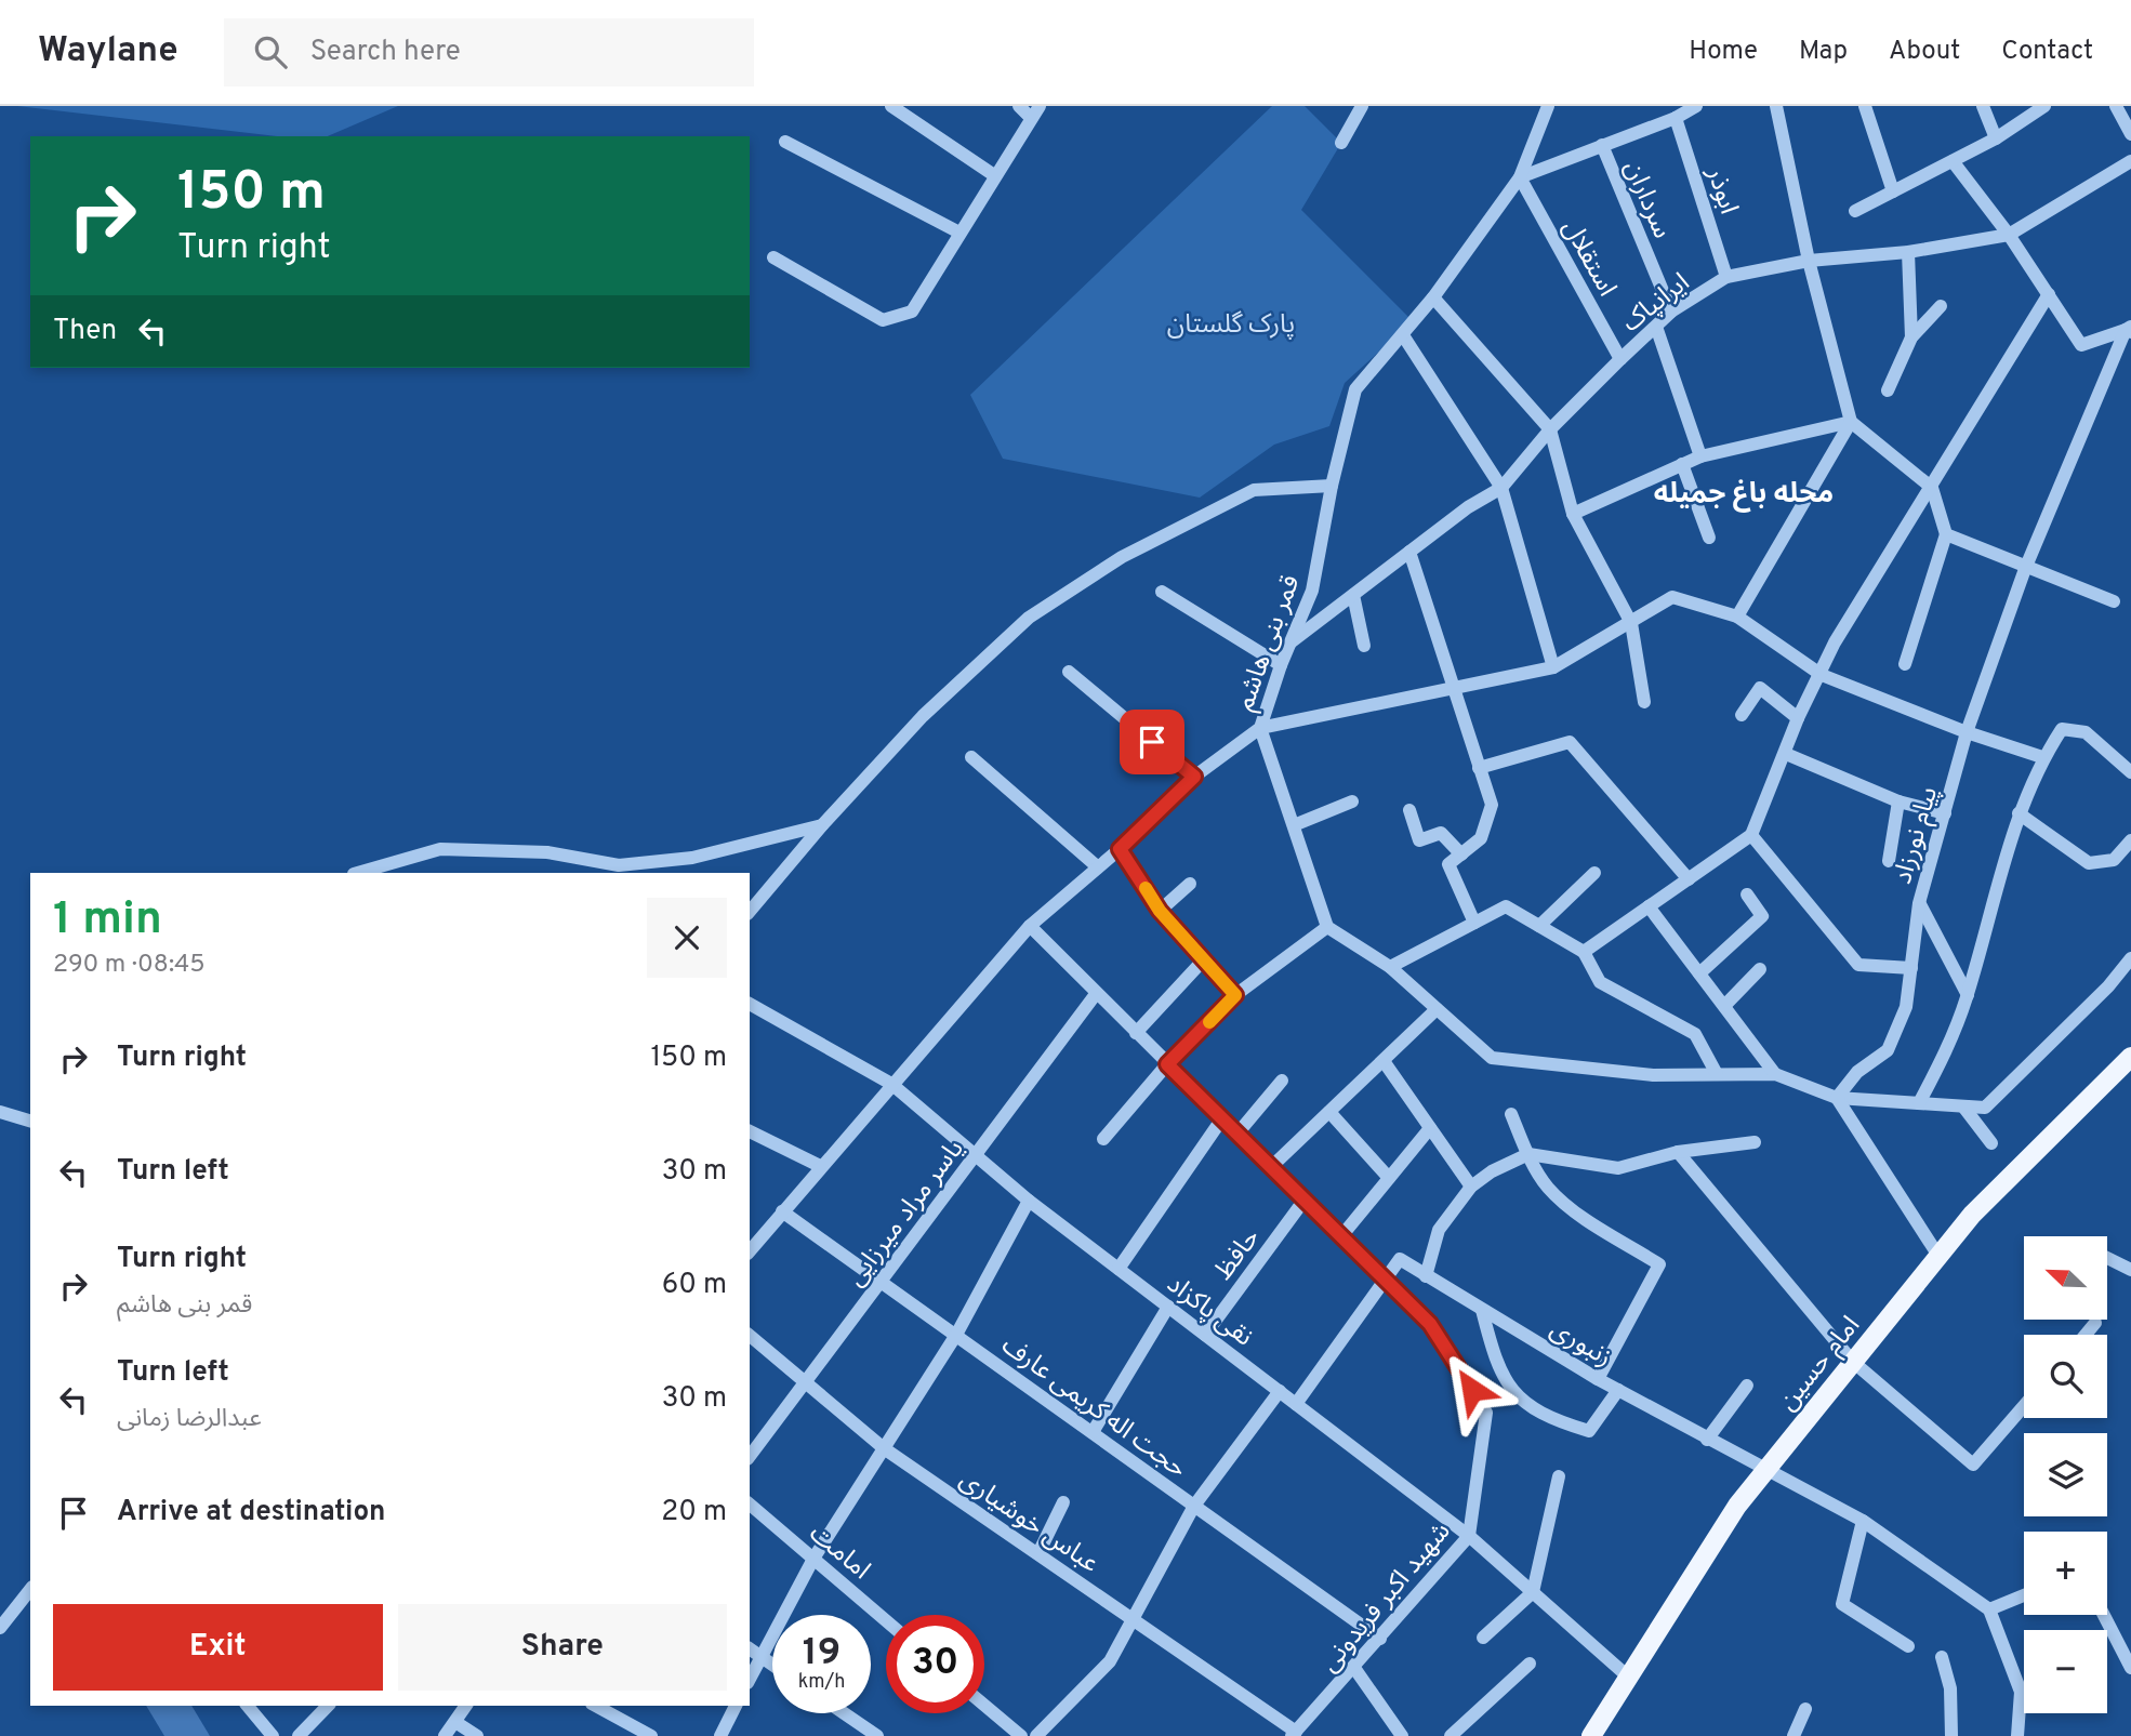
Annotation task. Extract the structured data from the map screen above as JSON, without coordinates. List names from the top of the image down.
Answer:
{
  "streets": {
    "main road": ["امام حسین"],
    "street": [
      "ابوذر",
      "سرداران",
      "استقلال",
      "ایرانپاک",
      "قمر بنی هاشم",
      "پیام نورزاد",
      "یاسر مراد میرزایی",
      "حافظ",
      "نقی پاکزاد",
      "زنبوری",
      "حجت اله کریمی عارف",
      "عباس خوشیاری",
      "امامت",
      "شهید اکبر فریدونی"
    ]
  },
  "crossings": [
    ["ابوذر", "ایرانپاک"],
    ["سرداران", "ایرانپاک"],
    ["استقلال", "ایرانپاک"],
    ["استقلال", "قمر بنی هاشم"],
    ["ایرانپاک", "قمر بنی هاشم"],
    ["قمر بنی هاشم", "نقی پاکزاد"],
    ["قمر بنی هاشم", "حجت اله کریمی عارف"],
    ["قمر بنی هاشم", "شهید اکبر فریدونی"],
    ["یاسر مراد میرزایی", "نقی پاکزاد"],
    ["یاسر مراد میرزایی", "حجت اله کریمی عارف"],
    ["یاسر مراد میرزایی", "عباس خوشیاری"],
    ["یاسر مراد میرزایی", "شهید اکبر فریدونی"],
    ["حافظ", "نقی پاکزاد"],
    ["حافظ", "شهید اکبر فریدونی"],
    ["نقی پاکزاد", "امام حسین"],
    ["نقی پاکزاد", "شهید اکبر فریدونی"],
    ["زنبوری", "امام حسین"],
    ["زنبوری", "شهید اکبر فریدونی"],
    ["حجت اله کریمی عارف", "شهید اکبر فریدونی"],
    ["عباس خوشیاری", "شهید اکبر فریدونی"]
  ],
  "districts": ["محله باغ‌ جمیله"],
  "parks": ["پارک گلستان"],
  "north": "top left",
  "page": {
    "header": "Waylane",
    "search": "Search here",
    "nav": [
      "Home",
      "Map",
      "About",
      "Contact"
    ],
    "turn": ["150 m", "Turn right"],
    "then": "Then",
    "heading": ["1 min", "290 m · 08:45"],
    "list": [
      {
        "name": "Turn right",
        "value": "150 m"
      },
      {
        "name": "Turn left",
        "value": "30 m"
      },
      {
        "name": "Turn right",
        "note": "قمر بنی هاشم",
        "value": "60 m"
      },
      {
        "name": "Turn left",
        "note": "عبدالرضا زمانی",
        "value": "30 m"
      },
      {
        "name": "Arrive at destination",
        "value": "20 m"
      }
    ],
    "map_buttons": ["+", "−"],
    "buttons": ["Exit", "Share"],
    "speed": "19 km/h",
    "limit": "30"
  }
}
